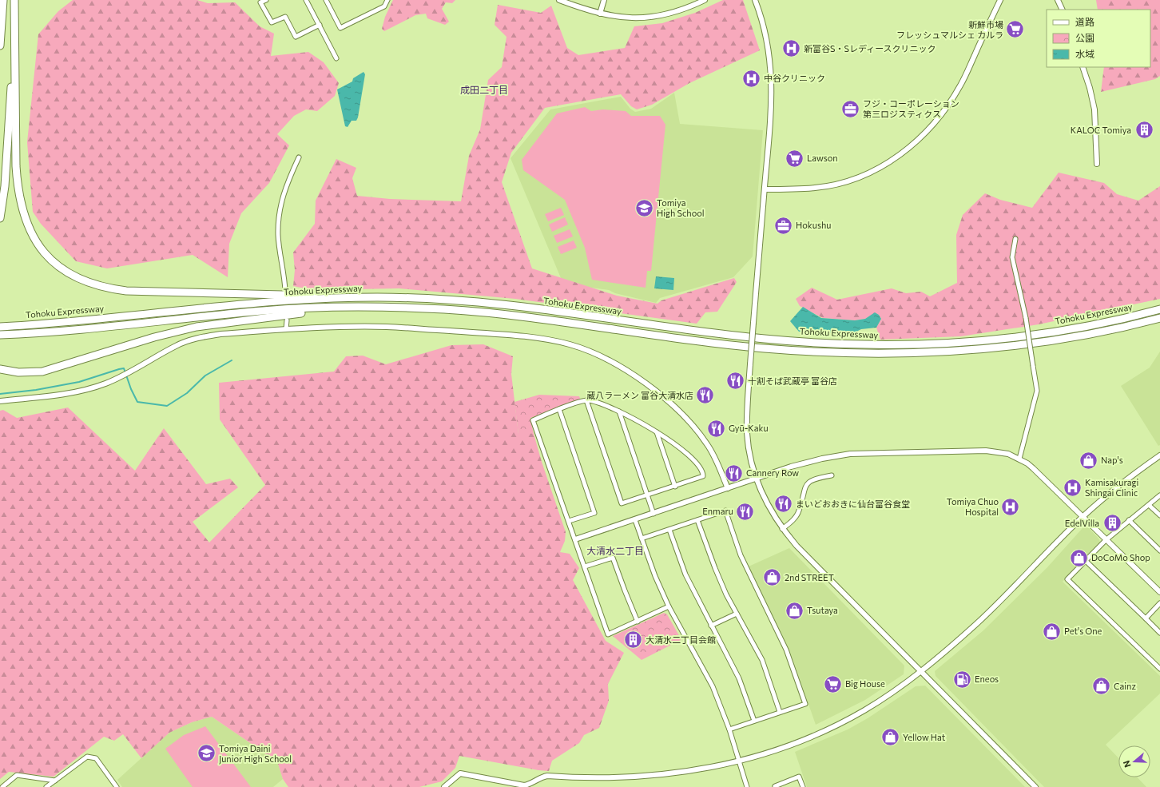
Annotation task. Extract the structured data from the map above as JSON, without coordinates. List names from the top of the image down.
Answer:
{
  "streets": {
    "highway": ["Tohoku Expressway"]
  },
  "districts": ["成田二丁目", "大清水二丁目"],
  "places": {
    "supermarket": ["新鮮市場 フレッシュマルシェ カルラ", "Lawson", "Big House"],
    "hospital": [
      "新富谷S・Sレディースクリニック",
      "中谷クリニック",
      "Kamisakuragi Shingai Clinic",
      "Tomiya Chuo Hospital"
    ],
    "office": ["フジ・コーポレーション 第三ロジスティクス", "Hokushu"],
    "building": ["KALOC Tomiya", "EdelVilla", "大清水二丁目会館"],
    "school or university": ["Tomiya High School", "Tomiya Daini Junior High School"],
    "restaurant": [
      "十割そば武蔵亭 富谷店",
      "蔵八ラーメン 富谷大清水店",
      "Gyū-Kaku",
      "Cannery Row",
      "まいどおおきに仙台富谷食堂",
      "Enmaru"
    ],
    "shop": [
      "Nap's",
      "DoCoMo Shop",
      "2nd STREET",
      "Tsutaya",
      "Pet's One",
      "Cainz",
      "Yellow Hat"
    ],
    "fuel station": ["Eneos"]
  },
  "legend": ["道路", "公園", "水域"],
  "north": "left"
}
